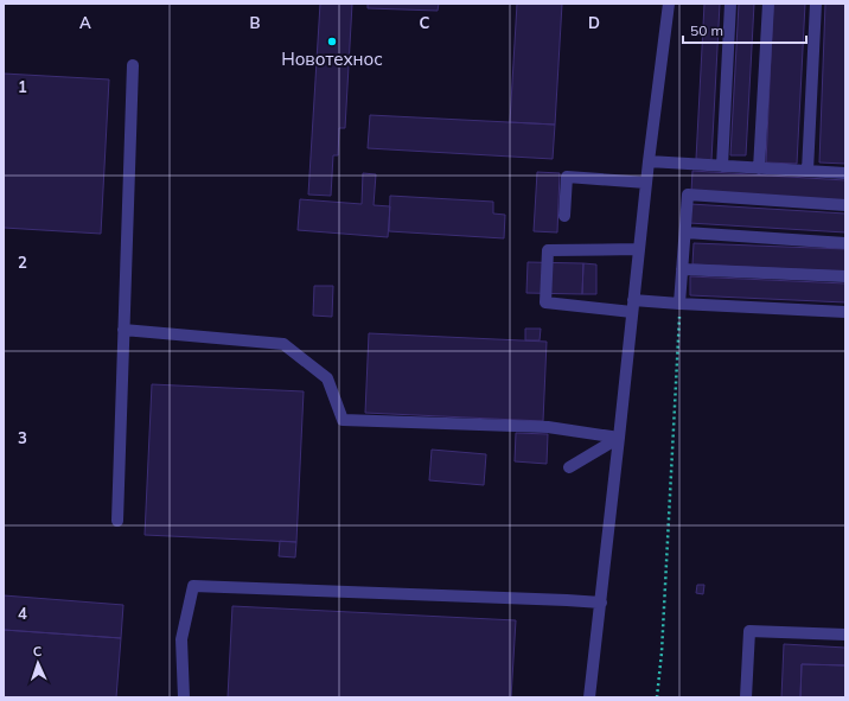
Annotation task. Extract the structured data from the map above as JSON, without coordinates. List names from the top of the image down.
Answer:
{
  "places": ["Новотехнос"],
  "scale_bar": "50 m",
  "north": "top",
  "grid": {
    "columns": [
      "A",
      "B",
      "C",
      "D"
    ],
    "rows": [
      "1",
      "2",
      "3",
      "4"
    ]
  }
}
